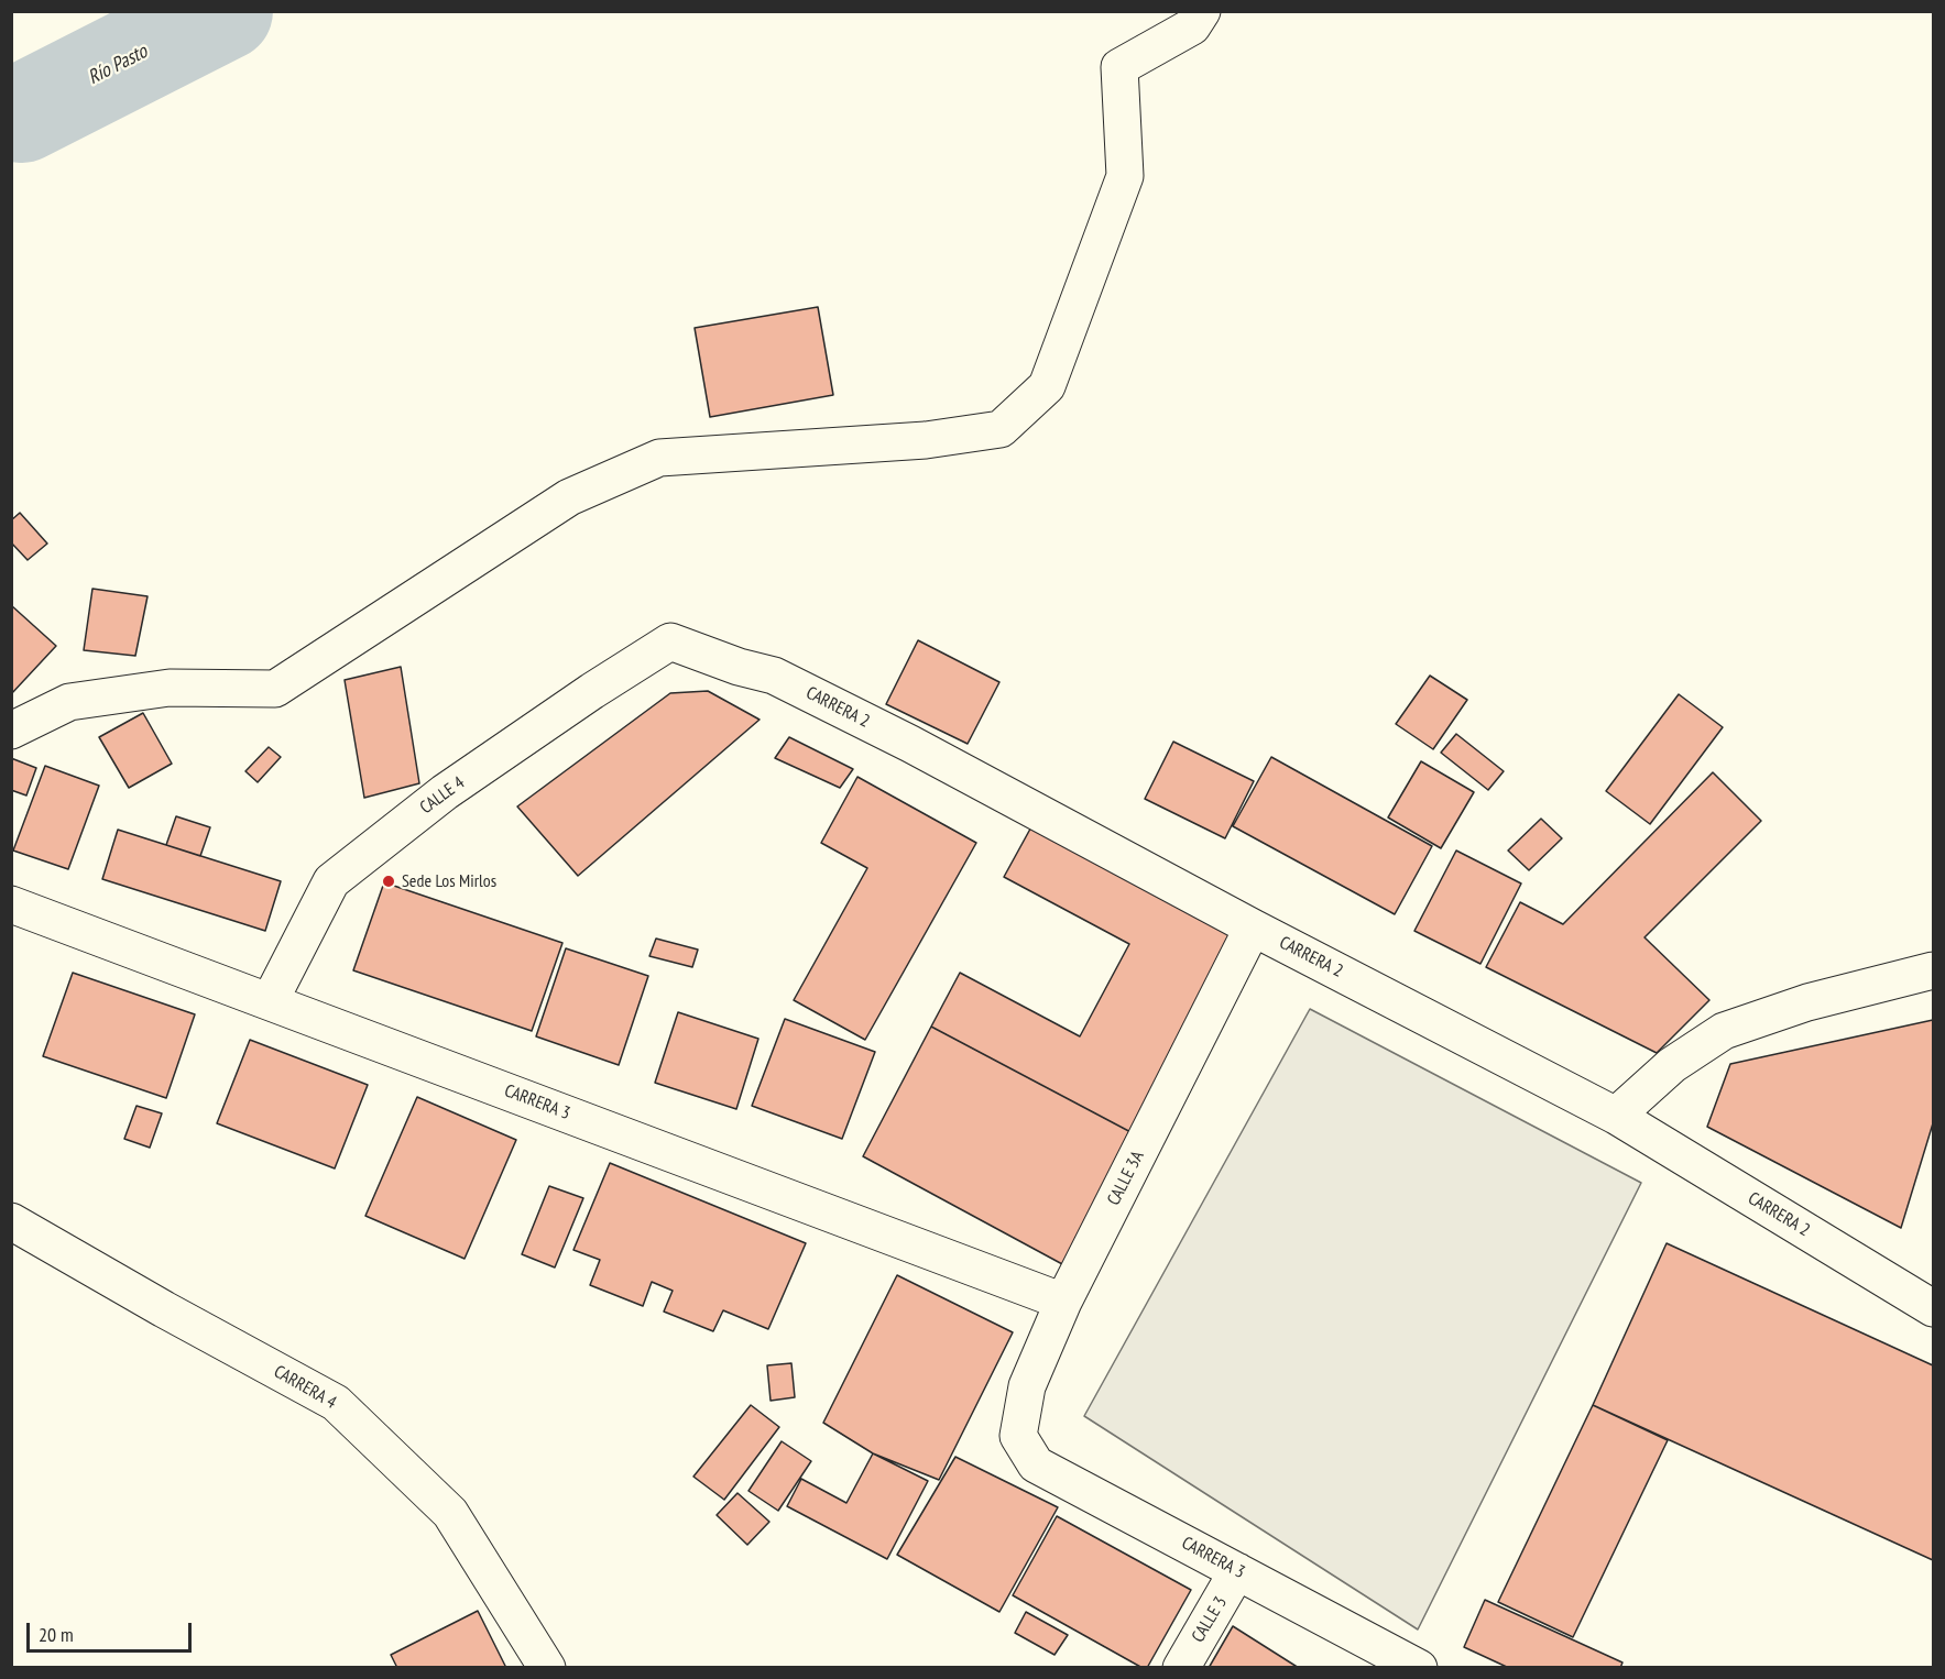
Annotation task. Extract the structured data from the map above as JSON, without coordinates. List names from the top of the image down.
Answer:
{
  "streets": {
    "street": [
      "CARRERA 2",
      "CALLE 4",
      "CARRERA 3",
      "CALLE 3A",
      "CARRERA 4",
      "CALLE 3"
    ]
  },
  "crossings": [
    ["CARRERA 2", "CALLE 4"],
    ["CARRERA 2", "CALLE 3A"],
    ["CALLE 4", "CARRERA 3"],
    ["CARRERA 3", "CALLE 3A"],
    ["CARRERA 3", "CALLE 3"]
  ],
  "water": ["Río Pasto"],
  "places": ["Sede Los Mirlos"],
  "scale_bar": "20 m"
}
